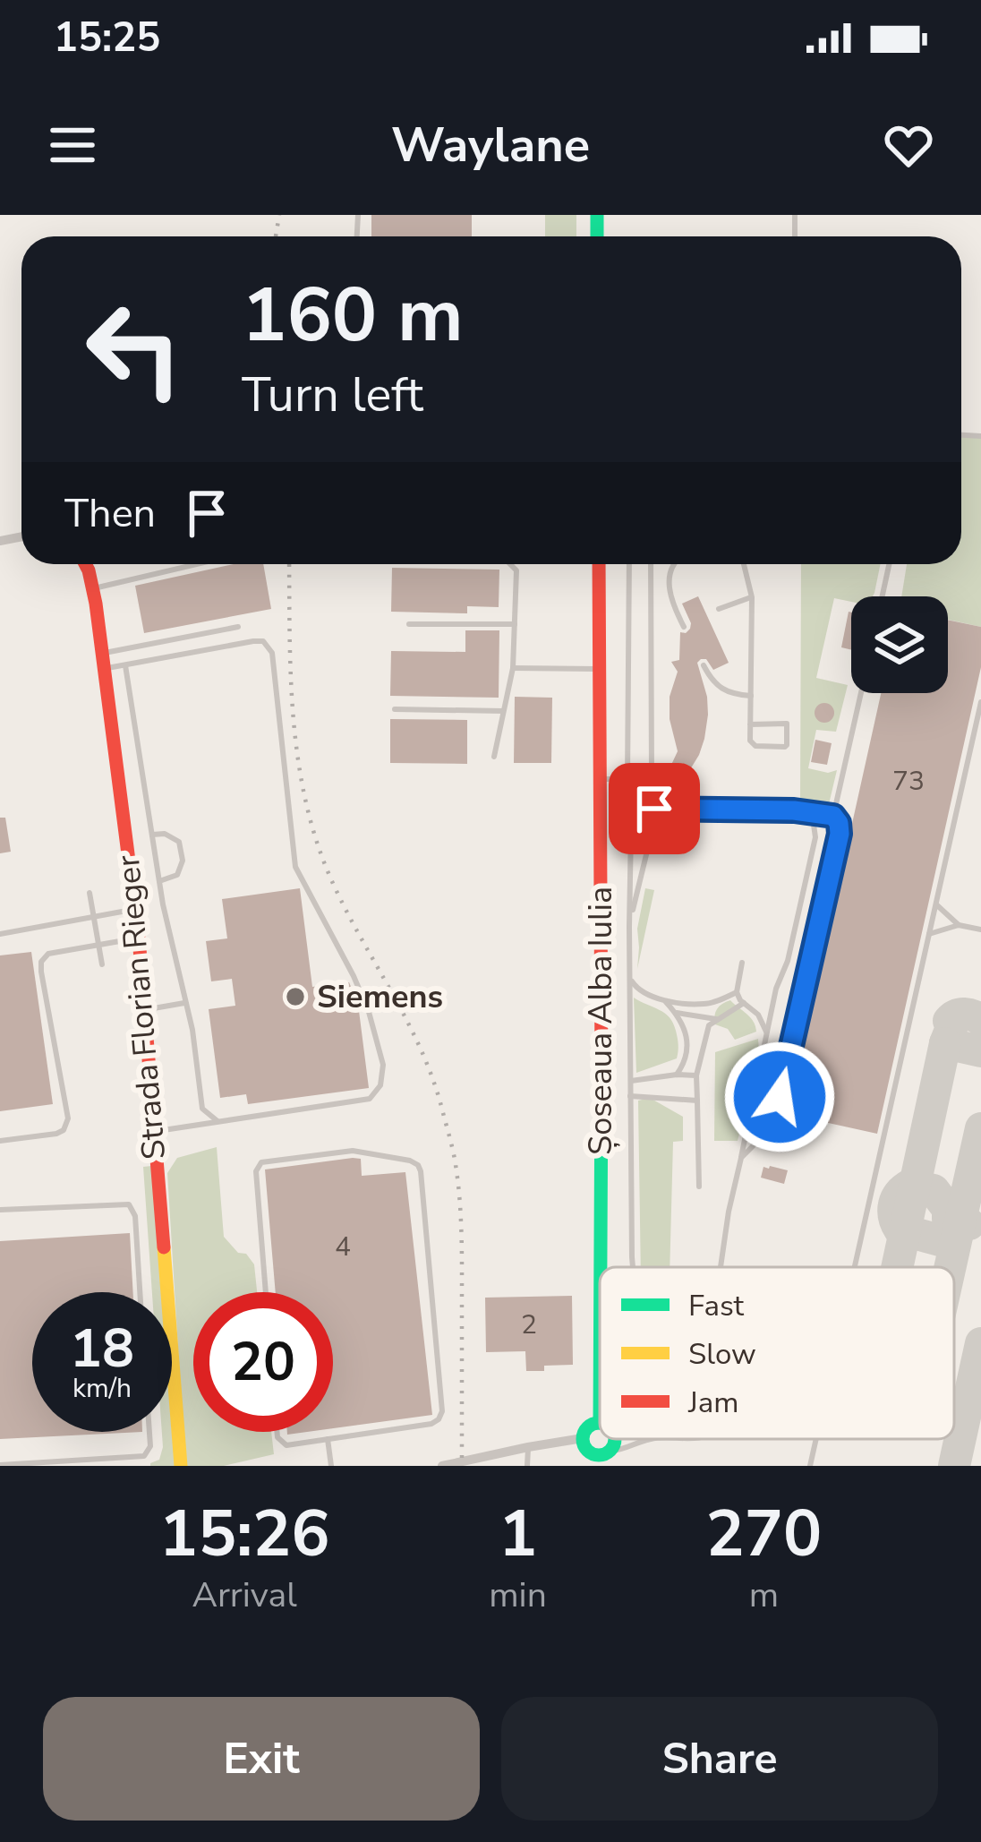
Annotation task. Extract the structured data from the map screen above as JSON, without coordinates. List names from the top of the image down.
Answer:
{
  "streets": {
    "main road": ["Strada Florian Rieger", "Șoseaua Alba Iulia"]
  },
  "places": ["Siemens"],
  "house_numbers": ["73", "4", "2"],
  "legend": ["Fast", "Slow", "Jam"],
  "page": {
    "status": "15:25",
    "header": "Waylane",
    "turn": ["160 m", "Turn left"],
    "then": "Then",
    "speed": "18 km/h",
    "limit": "20",
    "eta": [
      "15:26",
      "Arrival",
      "1",
      "min",
      "270",
      "m"
    ],
    "buttons": ["Exit", "Share"]
  }
}
